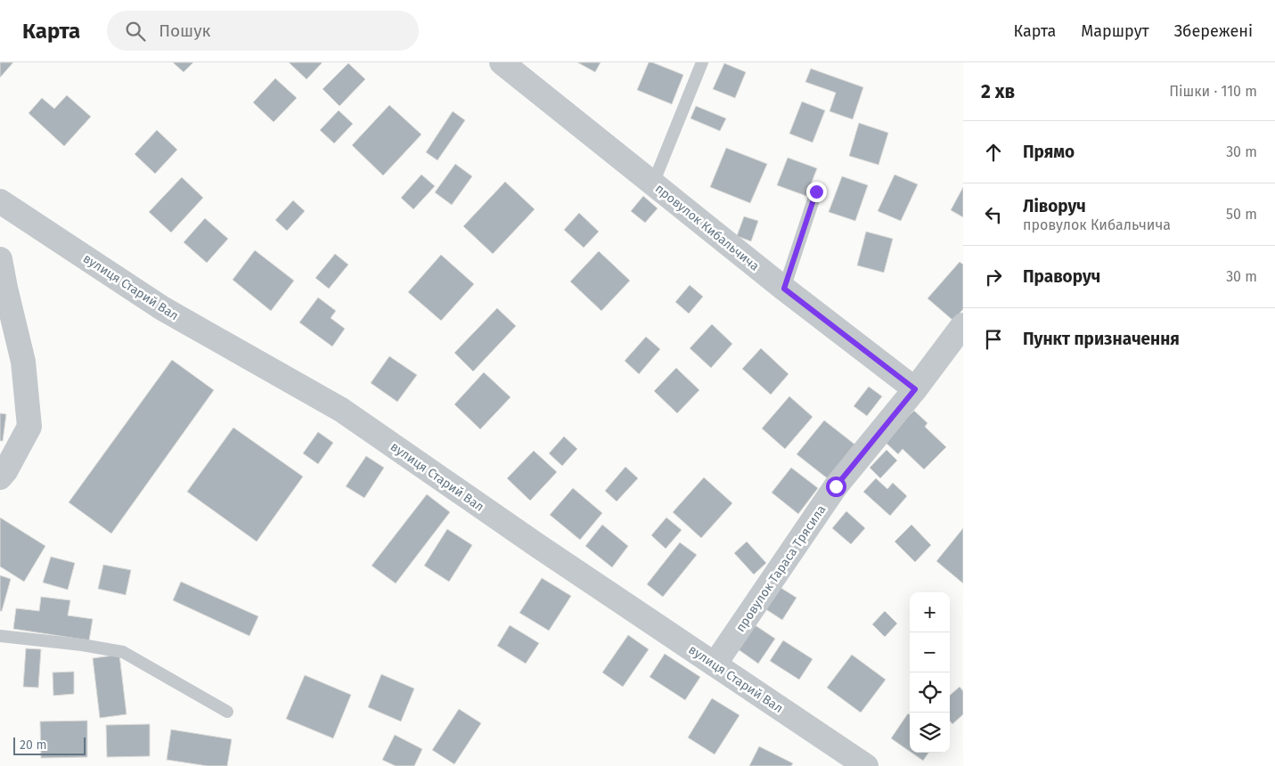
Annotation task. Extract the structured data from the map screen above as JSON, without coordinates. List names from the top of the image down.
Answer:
{
  "streets": {
    "street": ["провулок Кибальчича", "вулиця Старий Вал", "провулок Тараса Трясила"]
  },
  "crossings": [
    ["провулок Кибальчича", "провулок Тараса Трясила"],
    ["вулиця Старий Вал", "провулок Тараса Трясила"]
  ],
  "scale_bar": "20 m",
  "page": {
    "header": "Карта",
    "search": "Пошук",
    "nav": ["Карта", "Маршрут", "Збережені"],
    "heading": ["2 хв", "Пішки · 110 m"],
    "list": [
      ["Прямо", "30 m"],
      ["Ліворуч", "провулок Кибальчича", "50 m"],
      ["Праворуч", "30 m"],
      "Пункт призначення"
    ],
    "map_buttons": ["+", "−"],
    "scale": "20 m"
  }
}
